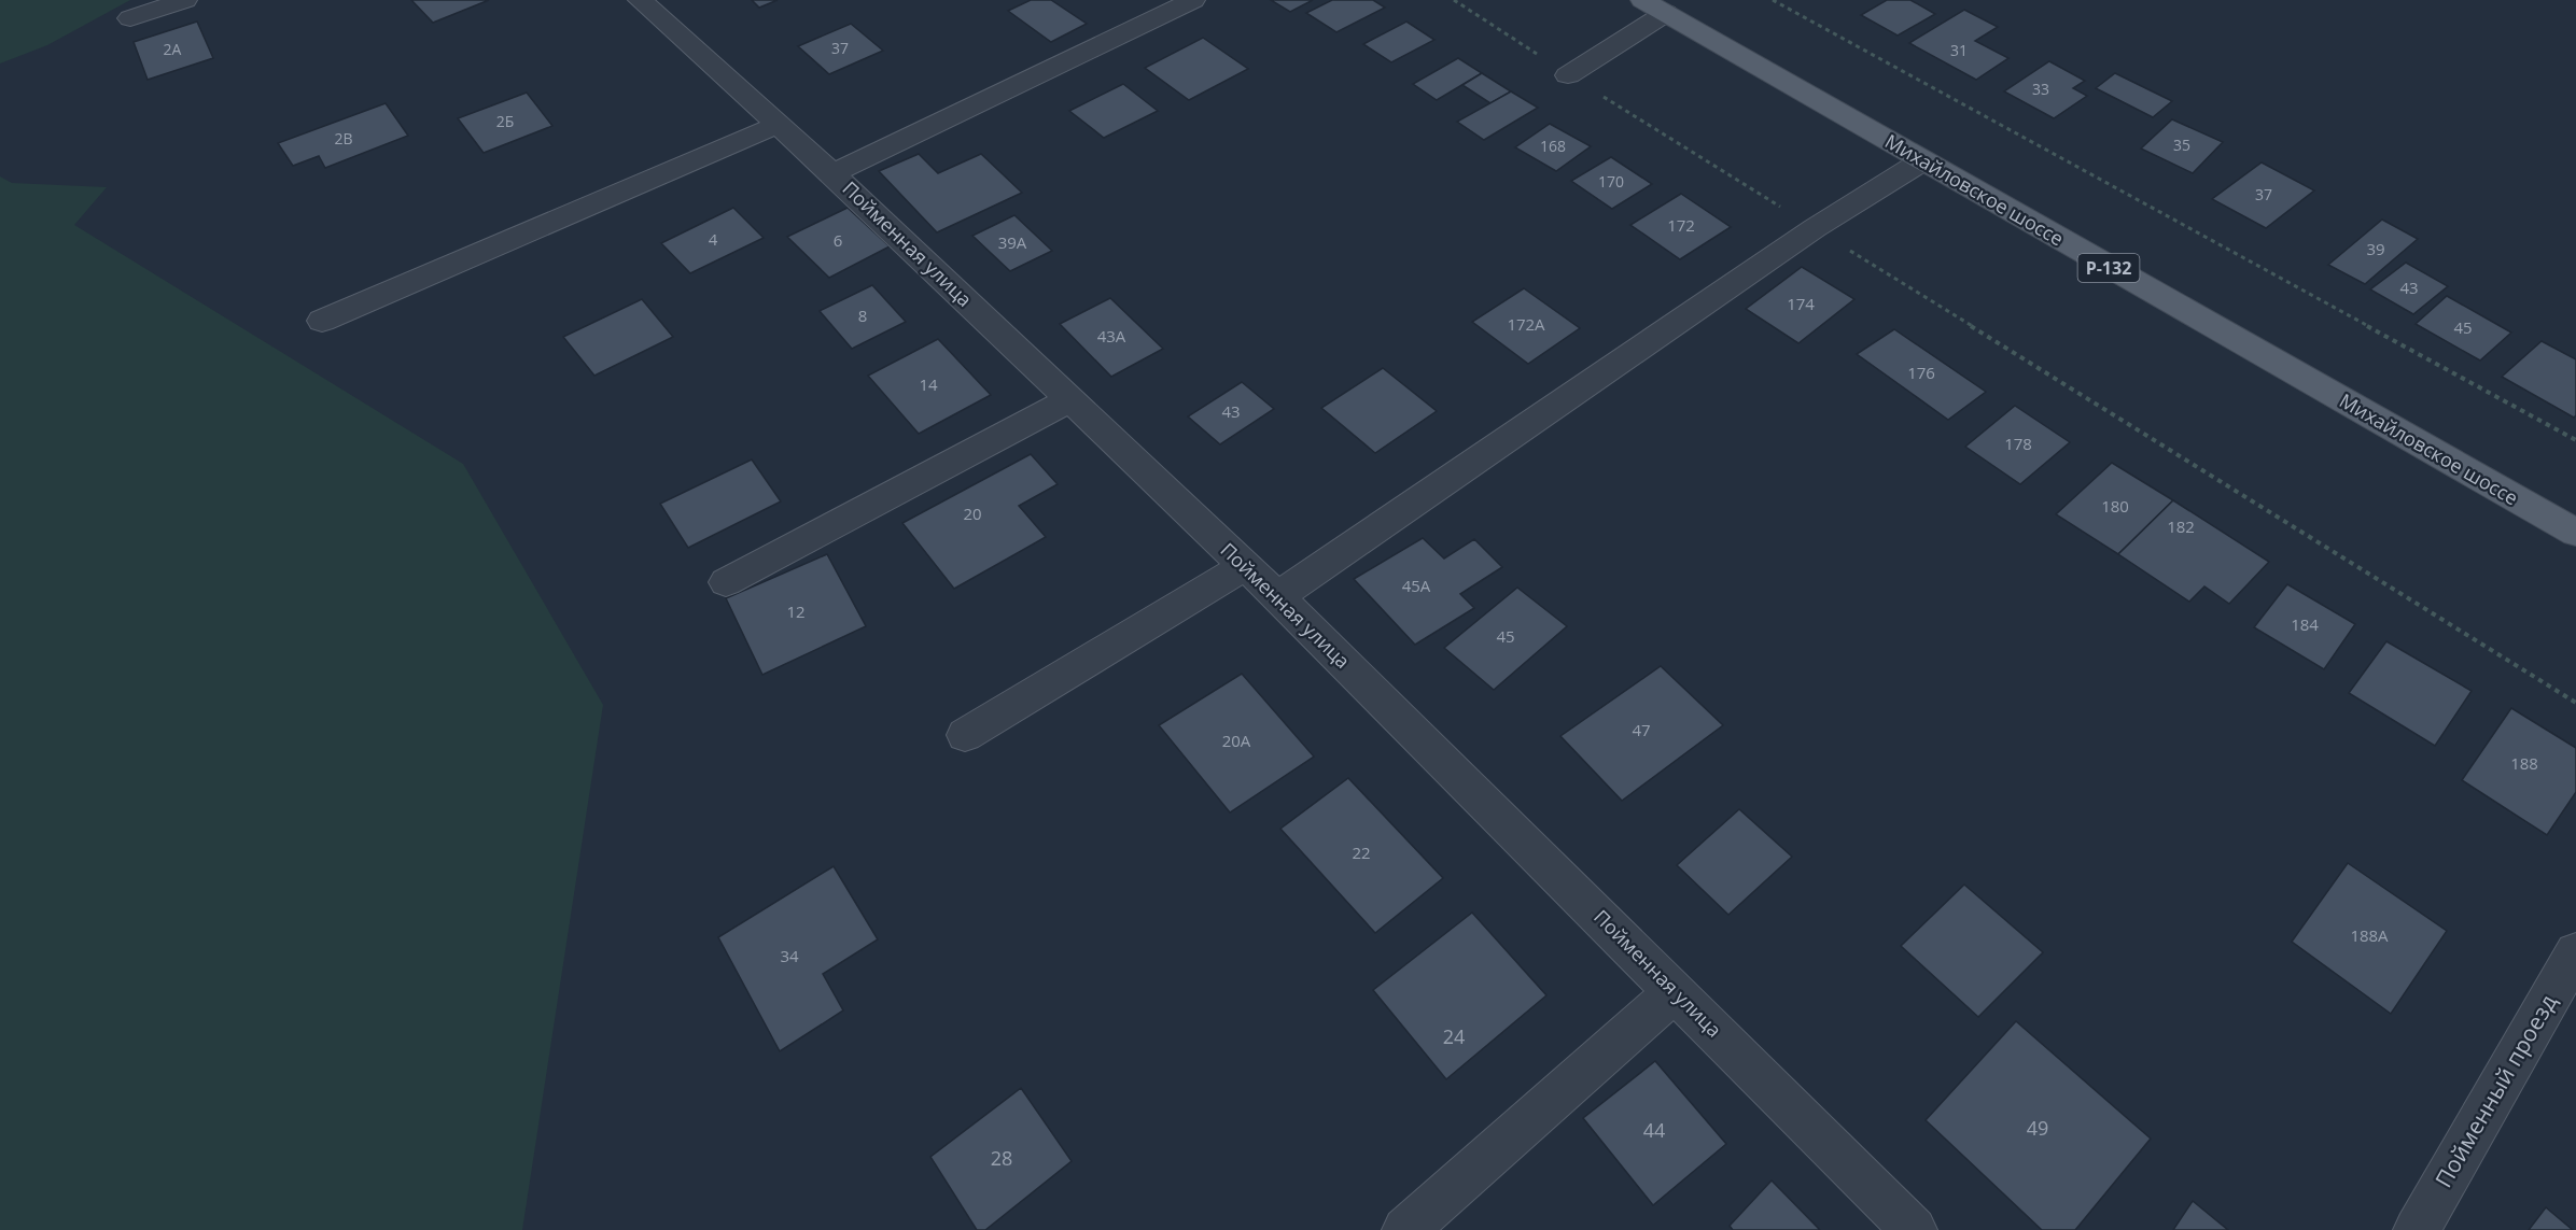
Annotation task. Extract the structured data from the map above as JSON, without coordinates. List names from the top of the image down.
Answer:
{
  "streets": {
    "main road": ["Михайловское шоссе", "Р-132"],
    "street": ["Пойменная улица", "Пойменный проезд"]
  },
  "house_numbers": [
    "37",
    "2А",
    "31",
    "33",
    "2Б",
    "2В",
    "35",
    "168",
    "170",
    "37",
    "172",
    "4",
    "6",
    "39А",
    "39",
    "43",
    "174",
    "8",
    "172А",
    "45",
    "43А",
    "176",
    "14",
    "43",
    "178",
    "180",
    "20",
    "182",
    "45А",
    "12",
    "184",
    "45",
    "47",
    "20А",
    "188",
    "22",
    "188А",
    "34",
    "24",
    "49",
    "44",
    "28"
  ]
}
